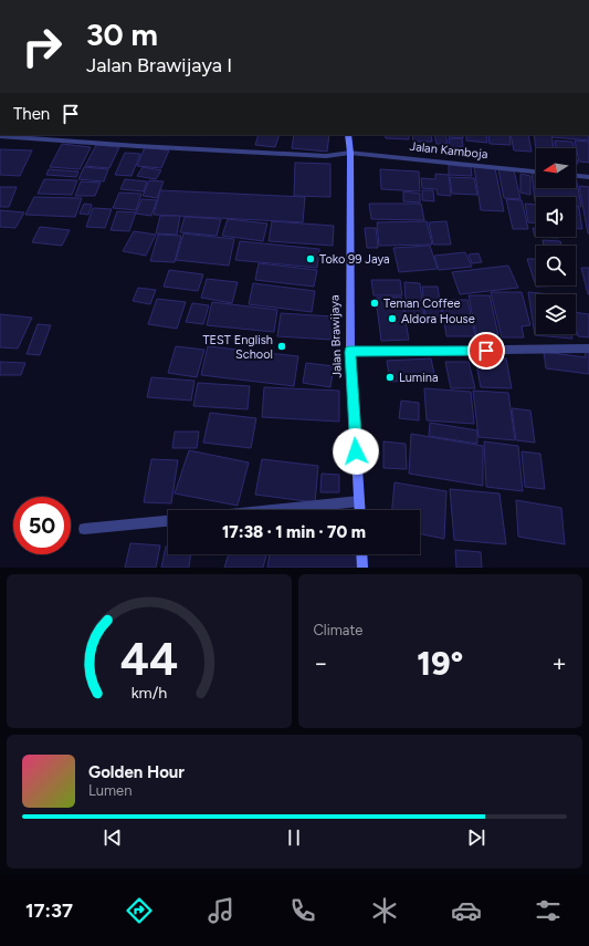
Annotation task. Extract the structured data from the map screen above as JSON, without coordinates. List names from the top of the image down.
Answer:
{
  "streets": {
    "main road": ["Jalan Brawijaya"],
    "street": ["Jalan Kamboja"]
  },
  "crossings": [
    ["Jalan Kamboja", "Jalan Brawijaya"]
  ],
  "places": [
    "Toko 99 Jaya",
    "Teman Coffee",
    "Aldora House",
    "TEST English School",
    "Lumina"
  ],
  "north": "left",
  "page": {
    "turn": ["30 m", "Jalan Brawijaya I"],
    "then": "Then",
    "limit": "50",
    "trip": "17:38 · 1 min · 70 m",
    "tile": "Climate",
    "heat": ["−", "19°", "+"],
    "song": ["Golden Hour", "Lumen"],
    "tabs": "17:37",
    "gauge": ["44", "km/h"]
  }
}
